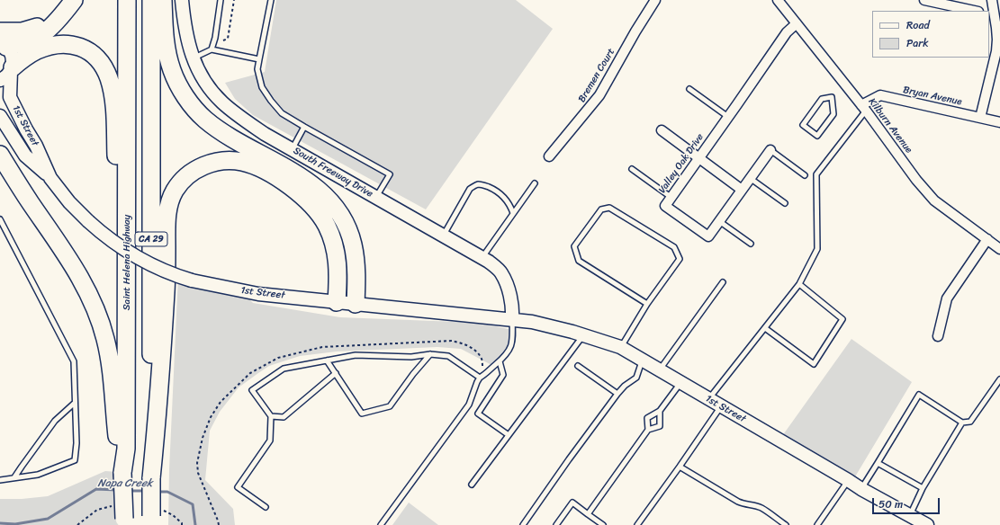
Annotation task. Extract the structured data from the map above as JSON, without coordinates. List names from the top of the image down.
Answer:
{
  "streets": {
    "highway": ["CA 29", "Saint Helena Highway"],
    "main road": ["1st Street", "South Freeway Drive"],
    "street": [
      "Bremen Court",
      "Bryan Avenue",
      "Kilburn Avenue",
      "Valley Oak Drive"
    ]
  },
  "crossings": [
    ["Bryan Avenue", "Kilburn Avenue"],
    ["1st Street", "South Freeway Drive"],
    ["Kilburn Avenue", "Valley Oak Drive"]
  ],
  "water": ["Napa Creek"],
  "legend": ["Road", "Park"],
  "scale_bar": "50 m"
}
